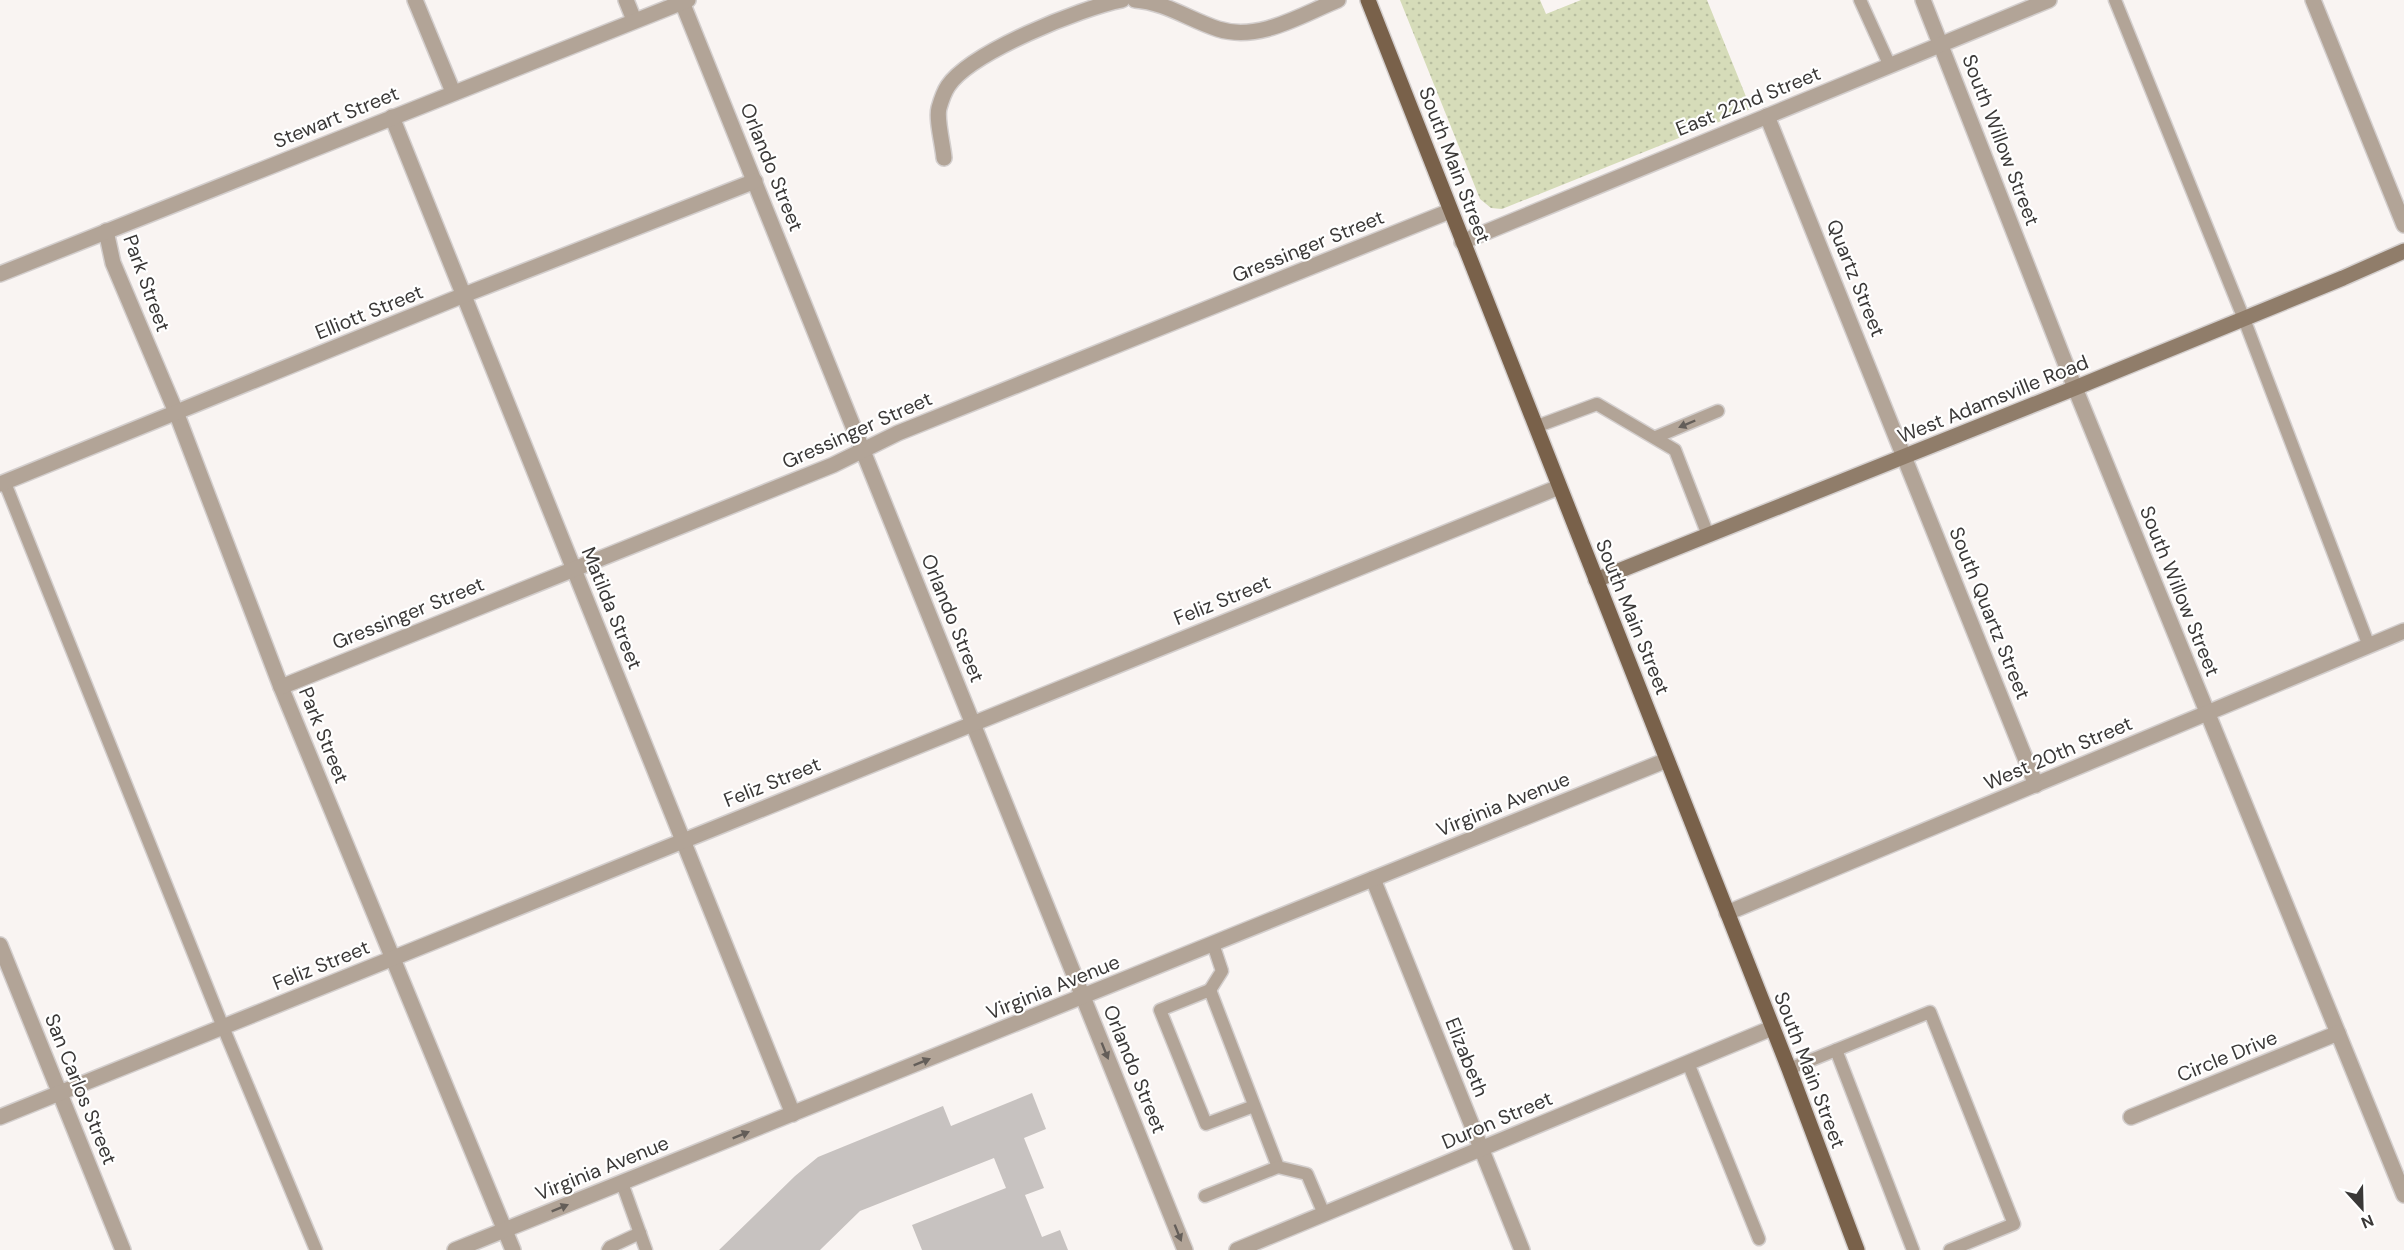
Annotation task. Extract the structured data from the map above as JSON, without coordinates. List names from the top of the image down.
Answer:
{
  "streets": {
    "main road": ["South Main Street"],
    "street": [
      "East 22nd Street",
      "Stewart Street",
      "South Willow Street",
      "Orlando Street",
      "Gressinger Street",
      "Quartz Street",
      "Park Street",
      "Elliott Street",
      "West Adamsville Road",
      "Feliz Street",
      "Matilda Street",
      "South Quartz Street",
      "West 20th Street",
      "Virginia Avenue",
      "Circle Drive",
      "Elizabeth",
      "San Carlos Street",
      "Duron Street"
    ]
  },
  "crossings": [
    ["East 22nd Street", "South Willow Street"],
    ["East 22nd Street", "South Main Street"],
    ["East 22nd Street", "Quartz Street"],
    ["Stewart Street", "Orlando Street"],
    ["Stewart Street", "Park Street"],
    ["Stewart Street", "Matilda Street"],
    ["South Willow Street", "West Adamsville Road"],
    ["South Willow Street", "West 20th Street"],
    ["South Willow Street", "Circle Drive"],
    ["South Main Street", "Gressinger Street"],
    ["South Main Street", "West Adamsville Road"],
    ["South Main Street", "Feliz Street"],
    ["South Main Street", "West 20th Street"],
    ["South Main Street", "Virginia Avenue"],
    ["South Main Street", "Duron Street"],
    ["Orlando Street", "Gressinger Street"],
    ["Orlando Street", "Elliott Street"],
    ["Orlando Street", "Feliz Street"],
    ["Orlando Street", "Virginia Avenue"],
    ["Gressinger Street", "Park Street"],
    ["Gressinger Street", "Matilda Street"],
    ["Quartz Street", "West Adamsville Road"],
    ["Quartz Street", "South Quartz Street"],
    ["Park Street", "Elliott Street"],
    ["Park Street", "Feliz Street"],
    ["Park Street", "Virginia Avenue"],
    ["Elliott Street", "Matilda Street"],
    ["West Adamsville Road", "South Quartz Street"],
    ["Feliz Street", "Matilda Street"],
    ["Feliz Street", "San Carlos Street"],
    ["Matilda Street", "Virginia Avenue"],
    ["South Quartz Street", "West 20th Street"],
    ["Virginia Avenue", "Elizabeth"],
    ["Elizabeth", "Duron Street"]
  ],
  "one_way": ["Virginia Avenue"],
  "north": "bottom"
}
